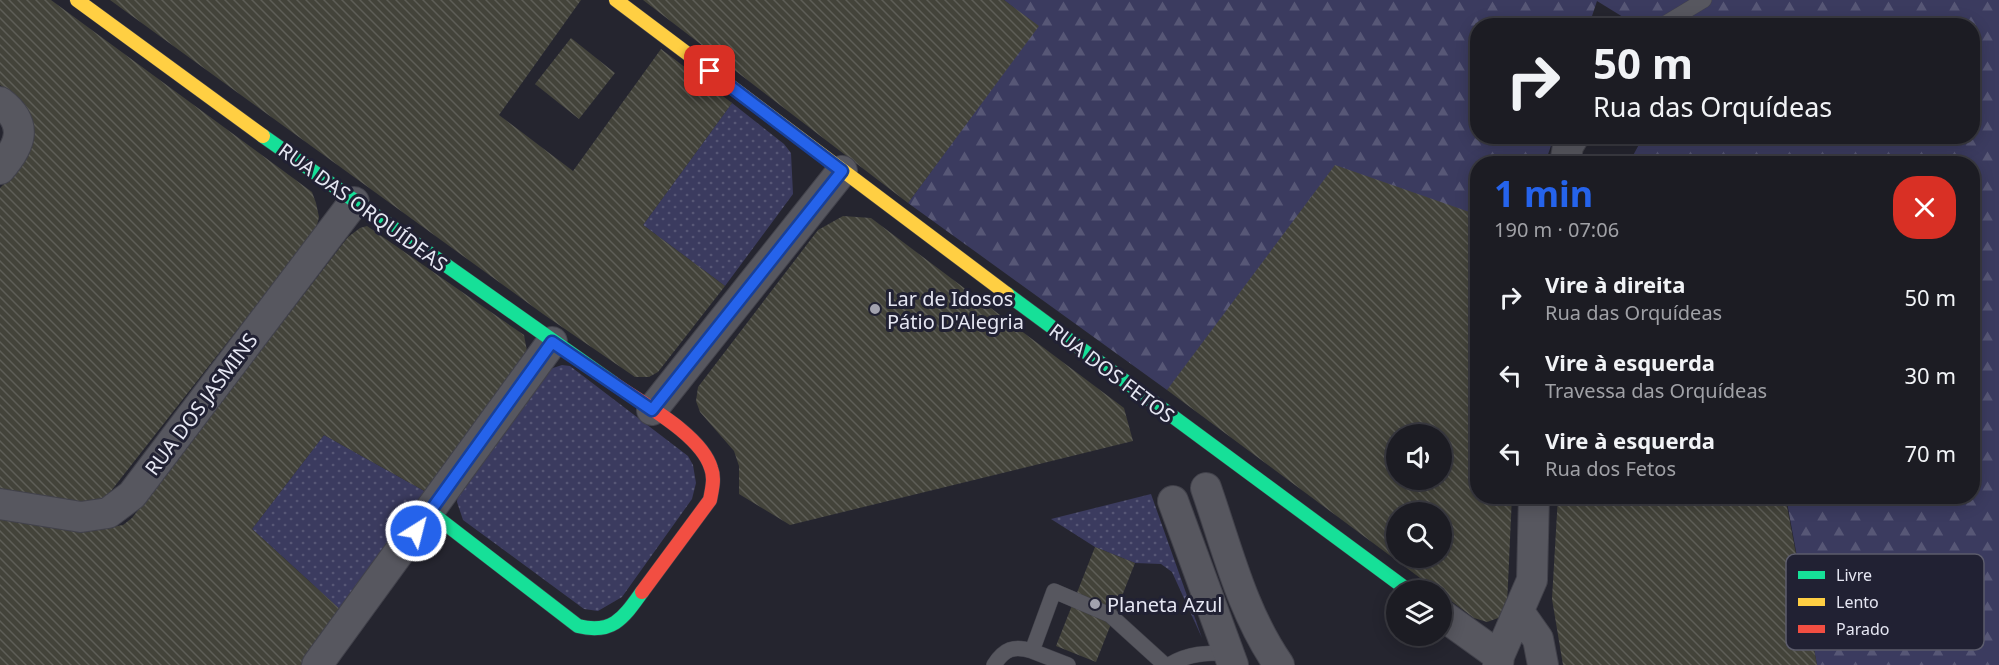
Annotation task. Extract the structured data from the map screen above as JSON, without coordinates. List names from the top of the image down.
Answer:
{
  "streets": {
    "street": ["RUA DAS ORQUÍDEAS", "RUA DOS FETOS", "RUA DOS JASMINS"]
  },
  "crossings": [
    ["RUA DAS ORQUÍDEAS", "RUA DOS JASMINS"]
  ],
  "places": ["Lar de Idosos Pátio D'Alegria", "Planeta Azul"],
  "legend": ["Livre", "Lento", "Parado"],
  "page": {
    "turn": ["50 m", "Rua das Orquídeas"],
    "heading": ["1 min", "190 m · 07:06"],
    "list": [
      {
        "name": "Vire à direita",
        "note": "Rua das Orquídeas",
        "value": "50 m"
      },
      {
        "name": "Vire à esquerda",
        "note": "Travessa das Orquídeas",
        "value": "30 m"
      },
      {
        "name": "Vire à esquerda",
        "note": "Rua dos Fetos",
        "value": "70 m"
      }
    ]
  }
}
